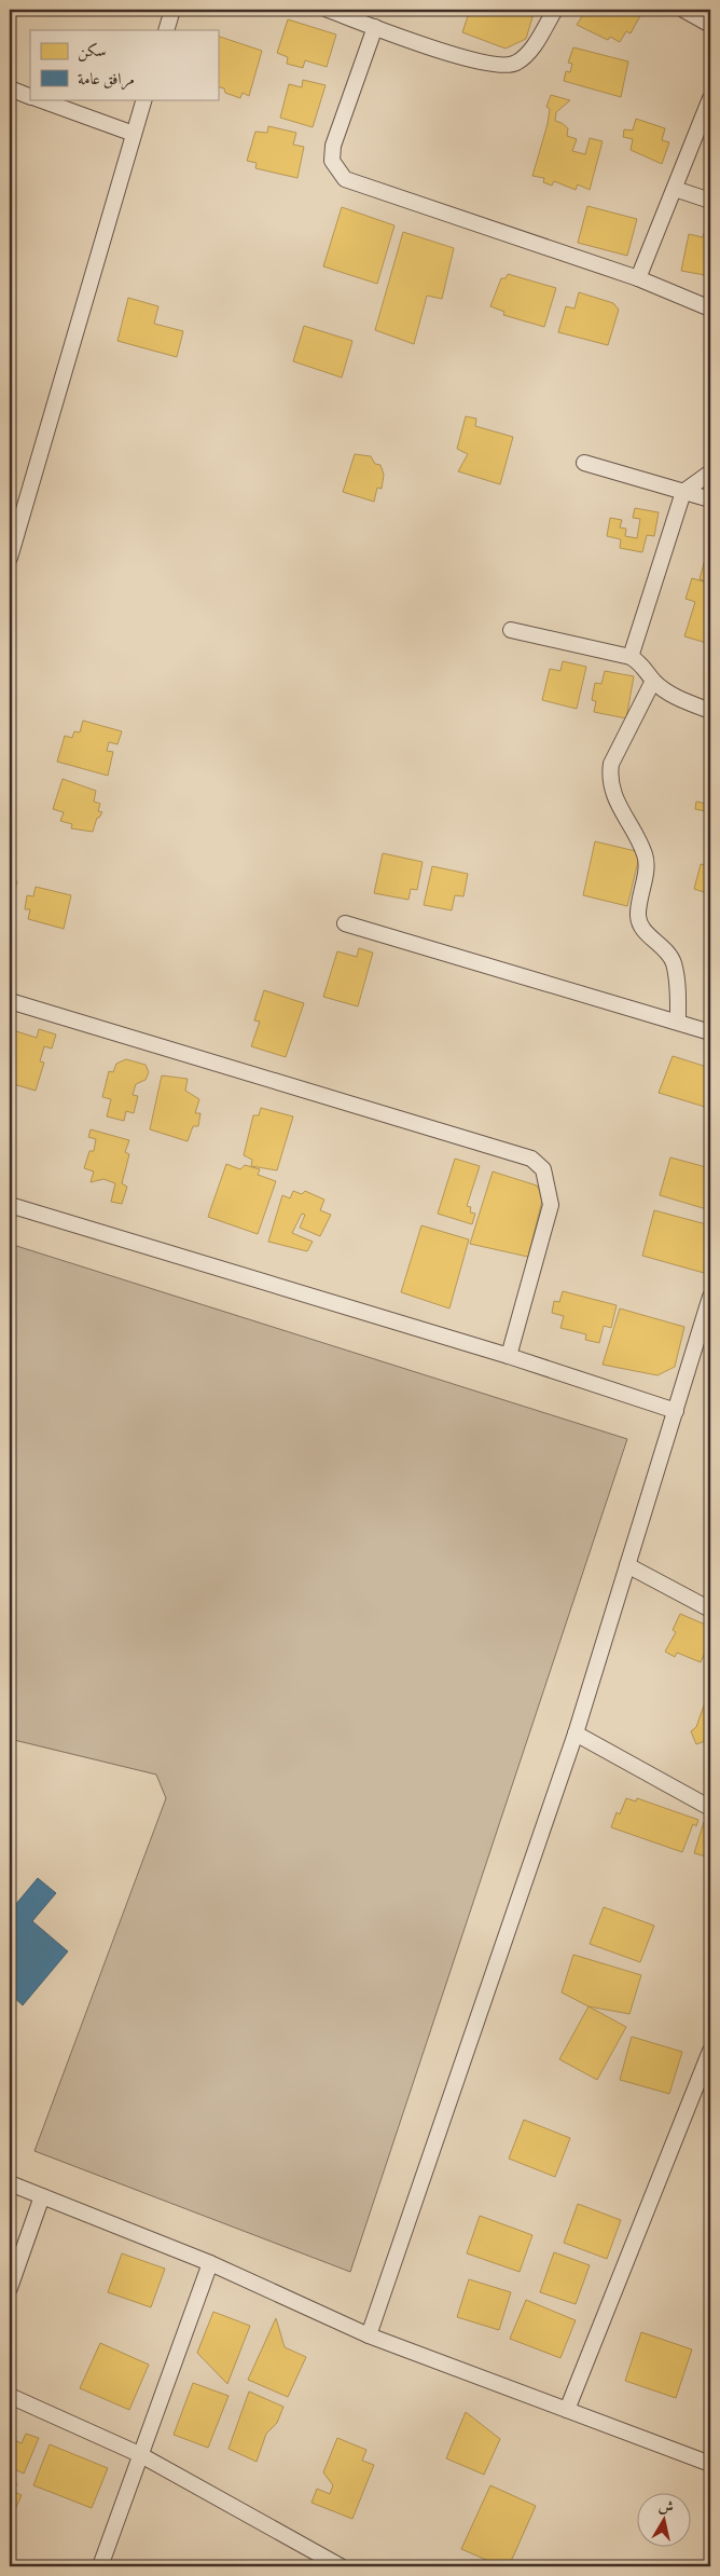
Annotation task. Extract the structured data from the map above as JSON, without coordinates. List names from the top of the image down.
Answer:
{
  "legend": ["سكن", "مرافق عامة"],
  "north": "top"
}
